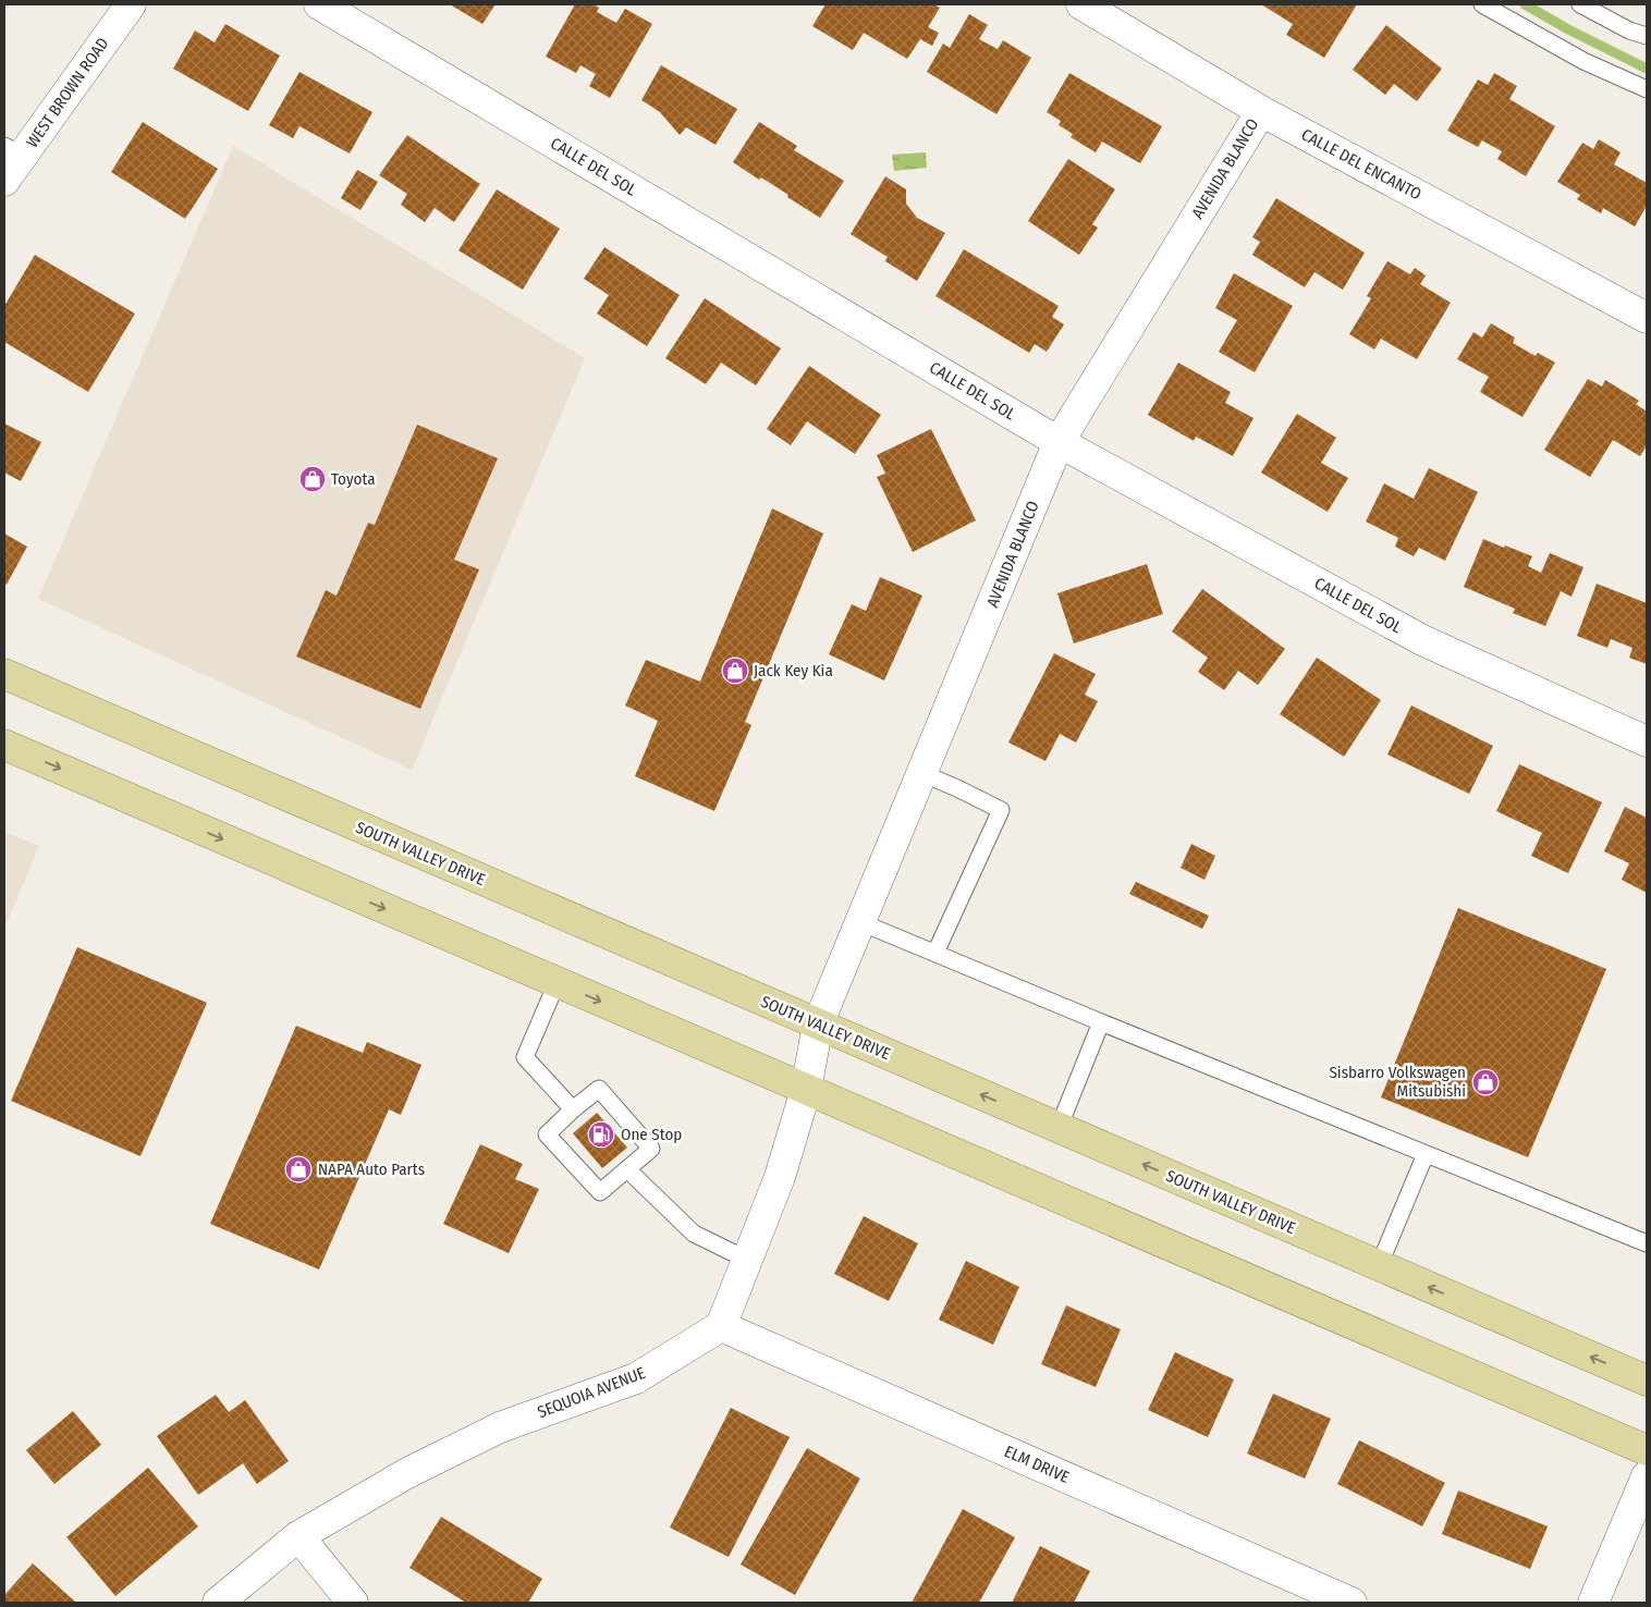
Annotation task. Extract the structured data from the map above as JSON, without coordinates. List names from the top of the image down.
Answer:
{
  "streets": {
    "main road": ["SOUTH VALLEY DRIVE"],
    "street": [
      "WEST BROWN ROAD",
      "CALLE DEL ENCANTO",
      "CALLE DEL SOL",
      "AVENIDA BLANCO",
      "SEQUOIA AVENUE",
      "ELM DRIVE"
    ]
  },
  "crossings": [
    ["CALLE DEL ENCANTO", "AVENIDA BLANCO"],
    ["CALLE DEL SOL", "AVENIDA BLANCO"],
    ["AVENIDA BLANCO", "SOUTH VALLEY DRIVE"],
    ["SEQUOIA AVENUE", "ELM DRIVE"]
  ],
  "places": {
    "shop": [
      "Toyota",
      "Jack Key Kia",
      "Sisbarro Volkswagen Mitsubishi",
      "NAPA Auto Parts"
    ],
    "fuel station": ["One Stop"]
  }
}
